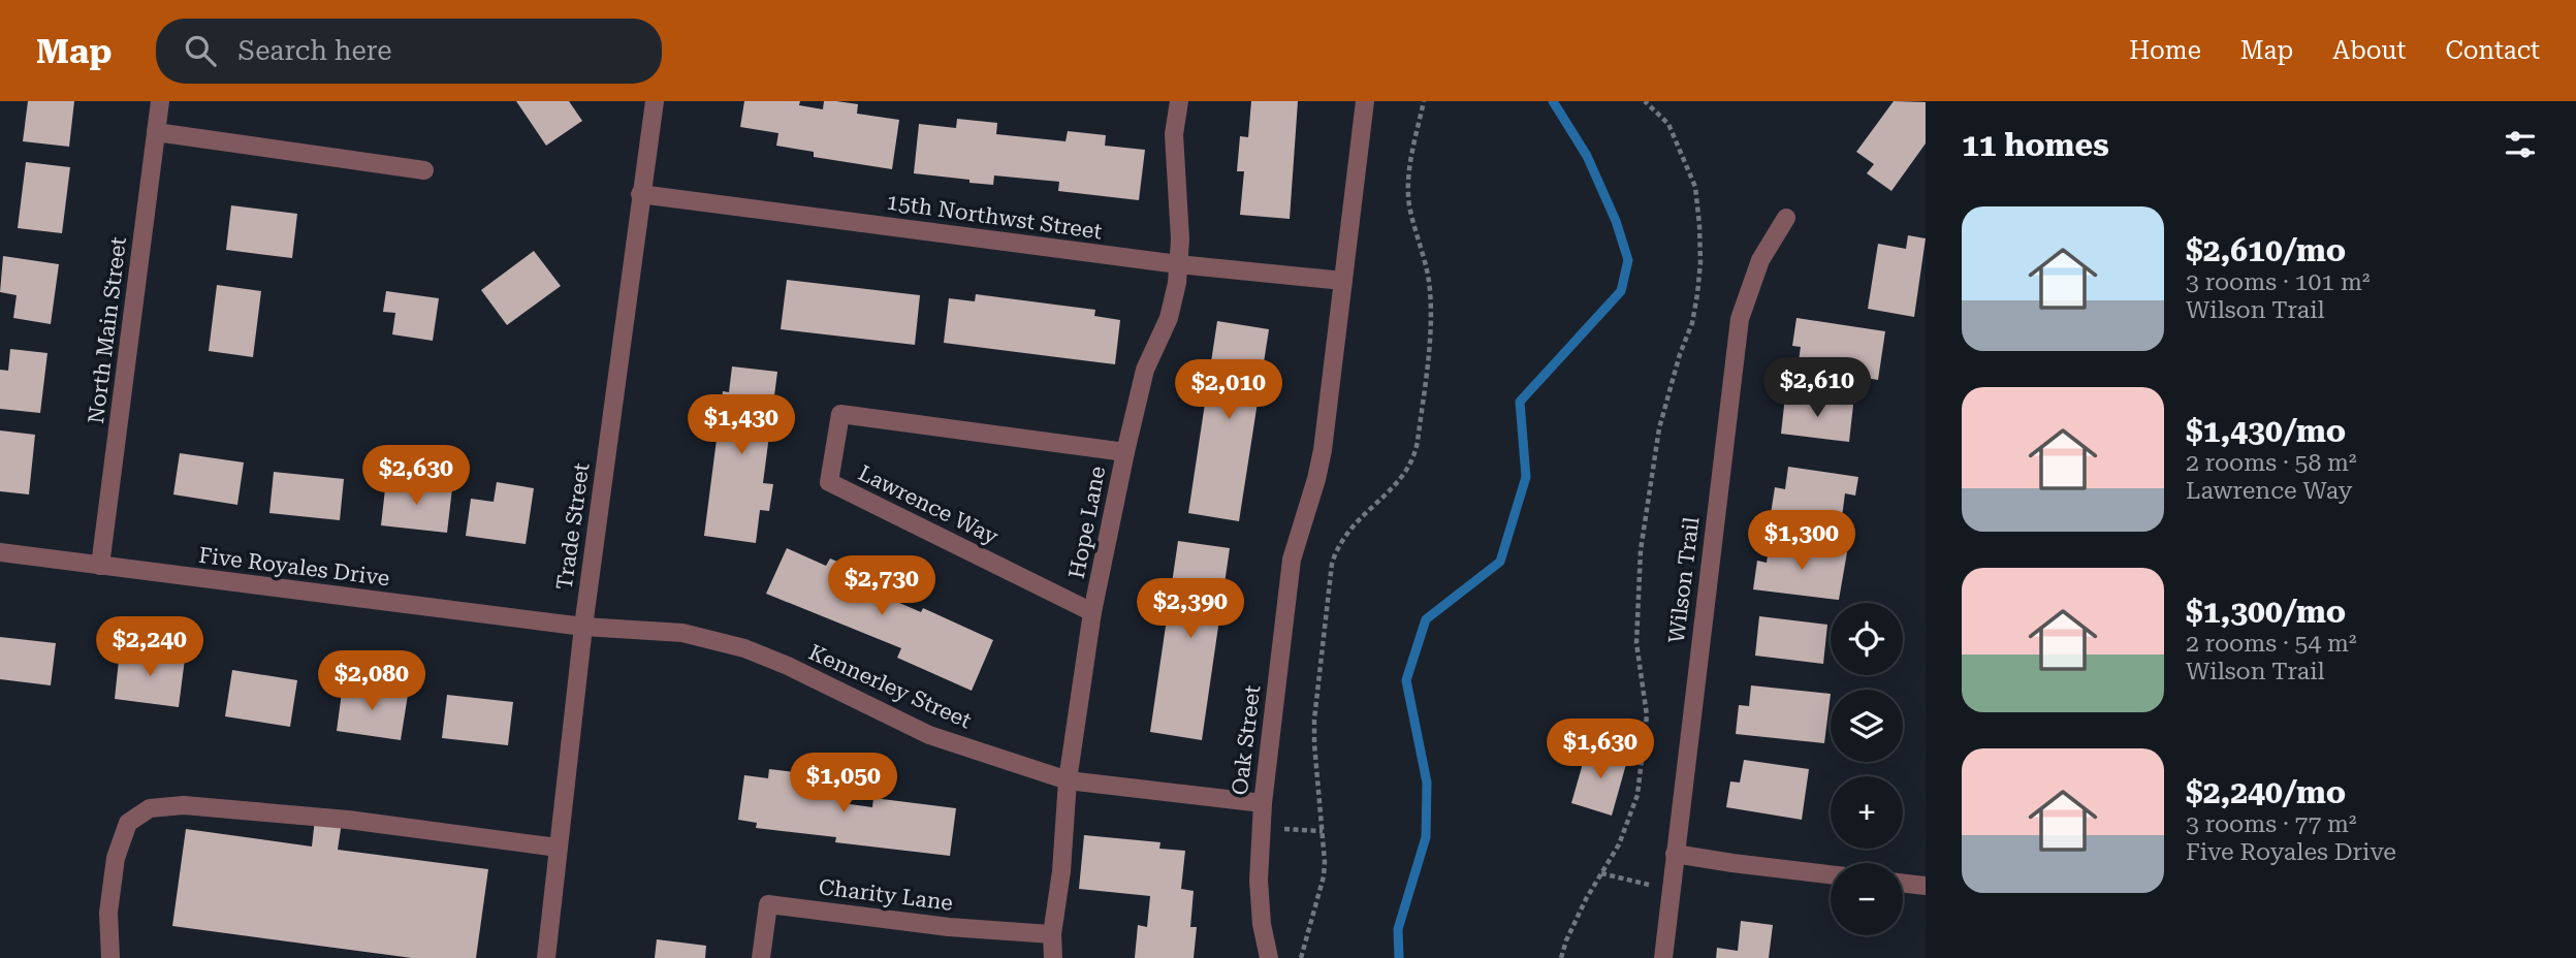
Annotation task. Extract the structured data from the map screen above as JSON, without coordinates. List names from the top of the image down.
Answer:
{
  "streets": {
    "street": [
      "15th Northwst Street",
      "North Main Street",
      "Lawrence Way",
      "Hope Lane",
      "Trade Street",
      "Five Royales Drive",
      "Wilson Trail",
      "Kennerley Street",
      "Oak Street",
      "Charity Lane"
    ]
  },
  "crossings": [
    ["15th Northwst Street", "Hope Lane"],
    ["15th Northwst Street", "Trade Street"],
    ["15th Northwst Street", "Oak Street"],
    ["North Main Street", "Five Royales Drive"],
    ["Lawrence Way", "Hope Lane"],
    ["Hope Lane", "Kennerley Street"],
    ["Hope Lane", "Charity Lane"],
    ["Trade Street", "Five Royales Drive"],
    ["Trade Street", "Kennerley Street"],
    ["Five Royales Drive", "Kennerley Street"],
    ["Kennerley Street", "Oak Street"]
  ],
  "page": {
    "header": "Map",
    "search": "Search here",
    "nav": [
      "Home",
      "Map",
      "About",
      "Contact"
    ],
    "heading": "11 homes",
    "list": [
      {
        "name": "$2,610/mo",
        "note": "3 rooms · 101 m² · Wilson Trail"
      },
      {
        "name": "$1,430/mo",
        "note": "2 rooms · 58 m² · Lawrence Way"
      },
      {
        "name": "$1,300/mo",
        "note": "2 rooms · 54 m² · Wilson Trail"
      },
      {
        "name": "$2,240/mo",
        "note": "3 rooms · 77 m² · Five Royales Drive"
      }
    ],
    "price": [
      "$2,610",
      "$2,010",
      "$1,430",
      "$2,630",
      "$1,300",
      "$2,730",
      "$2,390",
      "$2,240",
      "$2,080",
      "$1,630",
      "$1,050"
    ],
    "map_buttons": ["+", "−"]
  }
}
